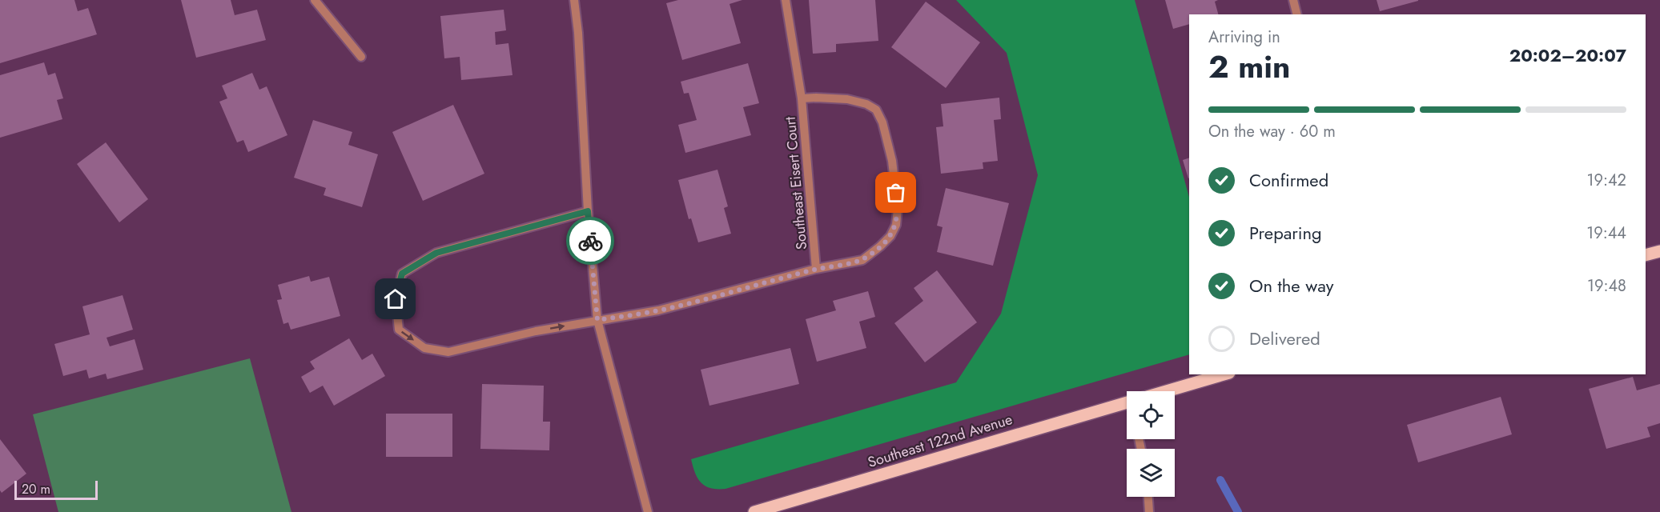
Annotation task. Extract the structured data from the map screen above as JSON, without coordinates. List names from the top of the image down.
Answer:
{
  "streets": {
    "main road": ["Southeast 122nd Avenue"],
    "street": ["Southeast Eisert Court"]
  },
  "scale_bar": "20 m",
  "page": {
    "heading": ["2 min", "Arriving in", "20:02–20:07"],
    "bar": "On the way · 60 m",
    "list": [
      ["Confirmed", "19:42"],
      ["Preparing", "19:44"],
      ["On the way", "19:48"],
      "Delivered"
    ],
    "scale": "20 m"
  }
}
